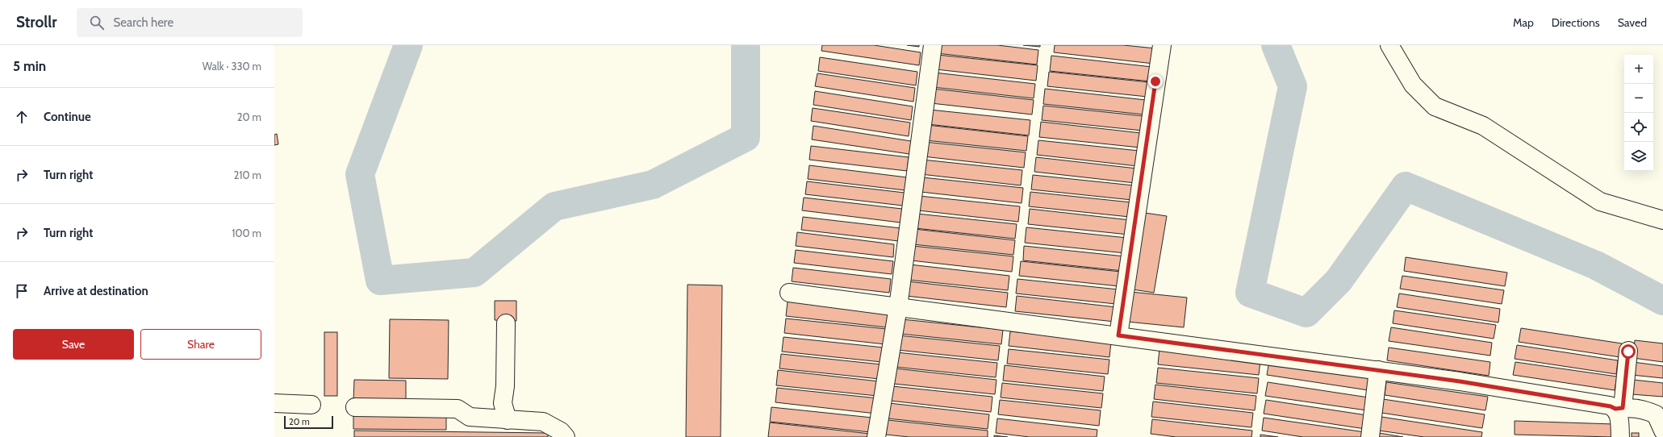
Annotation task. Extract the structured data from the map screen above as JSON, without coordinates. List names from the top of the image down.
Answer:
{
  "scale_bar": "20 m",
  "page": {
    "header": "Strollr",
    "search": "Search here",
    "nav": ["Map", "Directions", "Saved"],
    "heading": ["5 min", "Walk · 330 m"],
    "map_buttons": ["+", "−"],
    "list": [
      ["Continue", "20 m"],
      ["Turn right", "210 m"],
      ["Turn right", "100 m"],
      "Arrive at destination"
    ],
    "buttons": ["Save", "Share"],
    "scale": "20 m"
  }
}
